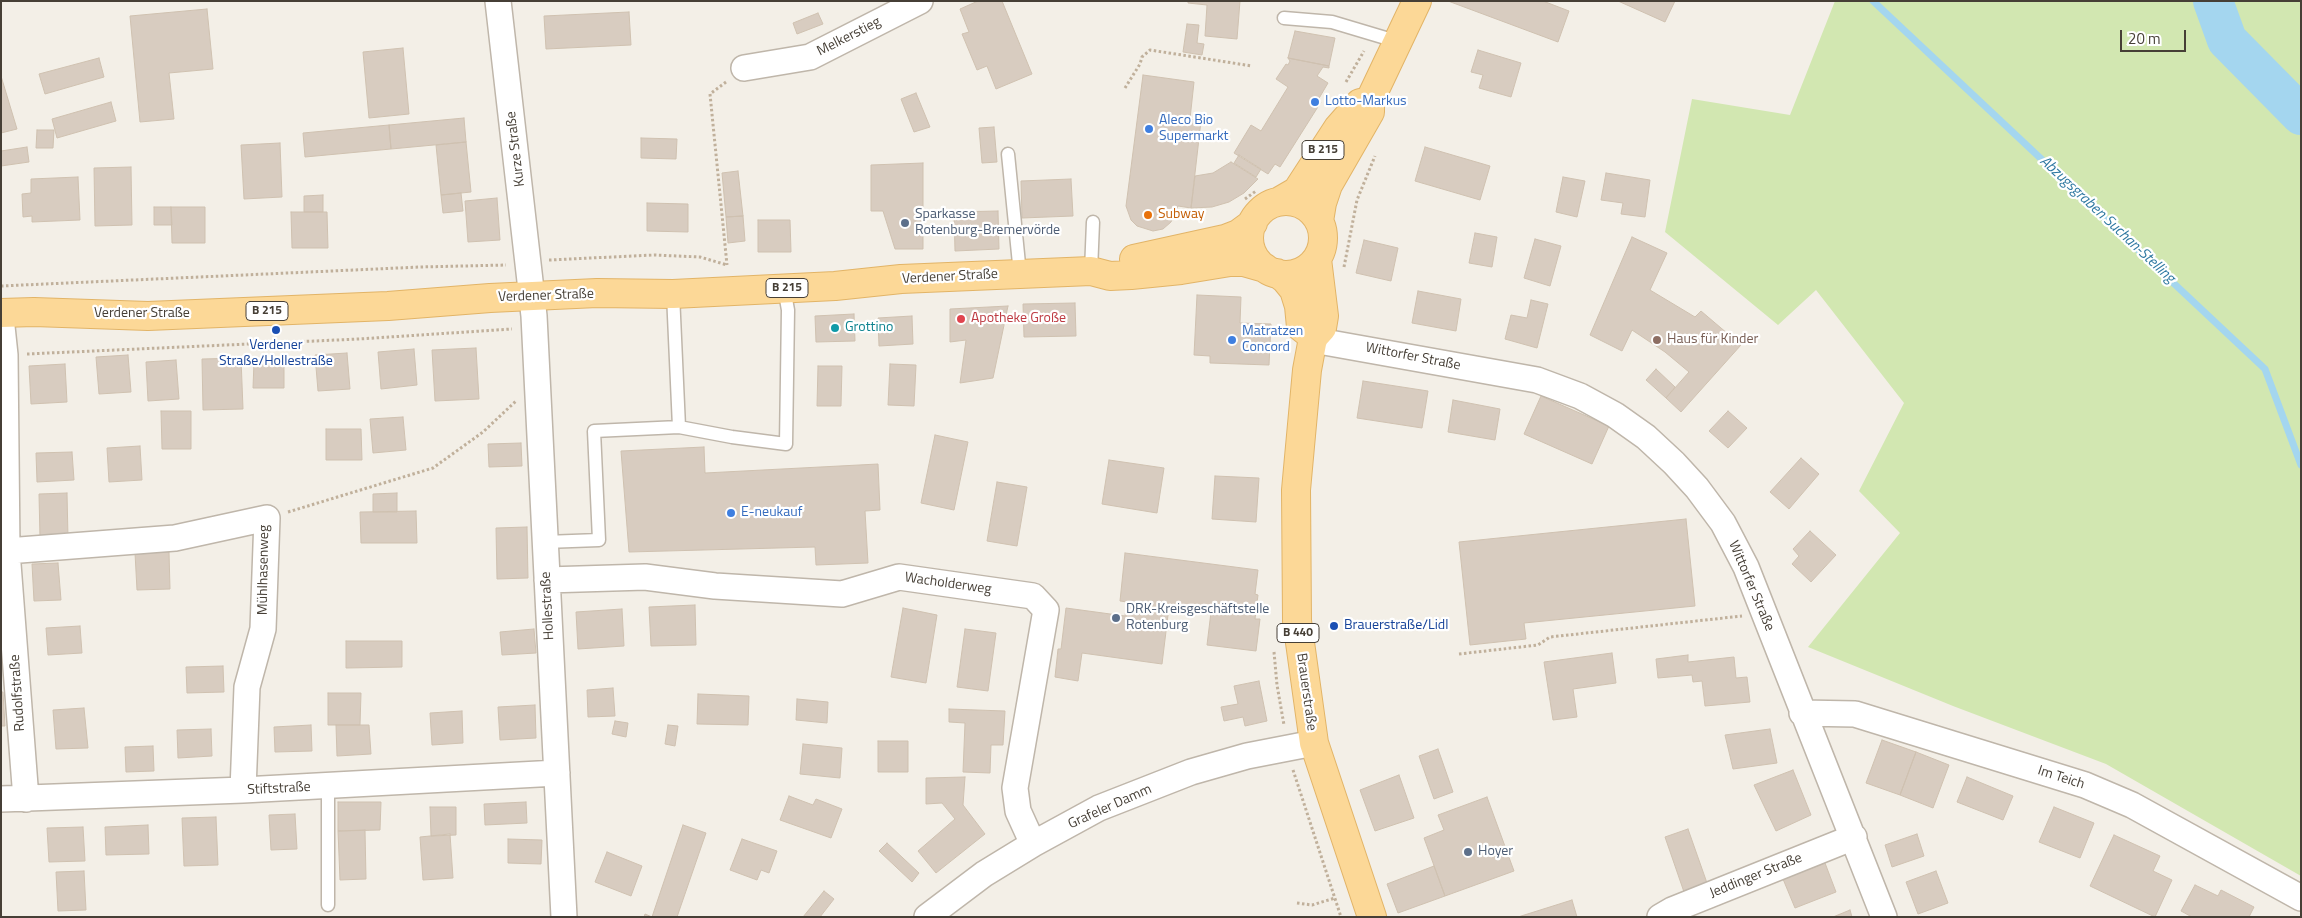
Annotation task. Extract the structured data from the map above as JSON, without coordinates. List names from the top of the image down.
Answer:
{
  "streets": {
    "main road": [
      "B 215",
      "Verdener Straße",
      "B 440",
      "Brauerstraße"
    ],
    "street": [
      "Melkerstieg",
      "Kurze Straße",
      "Wittorfer Straße",
      "Mühlhasenweg",
      "Wacholderweg",
      "Hollestraße",
      "Rudolfstraße",
      "Im Teich",
      "Stiftstraße",
      "Grafeler Damm",
      "Jeddinger Straße"
    ]
  },
  "crossings": [
    ["Kurze Straße", "Verdener Straße"],
    ["Kurze Straße", "Hollestraße"],
    ["B 215", "Verdener Straße"],
    ["B 215", "Brauerstraße"],
    ["Verdener Straße", "Hollestraße"],
    ["Verdener Straße", "Brauerstraße"],
    ["Verdener Straße", "Rudolfstraße"],
    ["Wittorfer Straße", "Brauerstraße"],
    ["Wittorfer Straße", "Im Teich"],
    ["Wittorfer Straße", "Jeddinger Straße"],
    ["Mühlhasenweg", "Rudolfstraße"],
    ["Mühlhasenweg", "Stiftstraße"],
    ["Wacholderweg", "Hollestraße"],
    ["Wacholderweg", "Grafeler Damm"],
    ["Hollestraße", "Stiftstraße"],
    ["Brauerstraße", "Grafeler Damm"],
    ["Rudolfstraße", "Stiftstraße"]
  ],
  "water": ["Abzugsgraben Suchan-Stelling"],
  "places": [
    "Lotto-Markus",
    "Aleco Bio Supermarkt",
    "Subway",
    "Sparkasse Rotenburg-Bremervörde",
    "Apotheke Große",
    "Grottino",
    "Verdener Straße/Hollestraße",
    "Matratzen Concord",
    "Haus für Kinder",
    "E-neukauf",
    "DRK-Kreisgeschäftstelle Rotenburg",
    "Brauerstraße/Lidl",
    "Hoyer"
  ],
  "scale_bar": "20 m"
}
